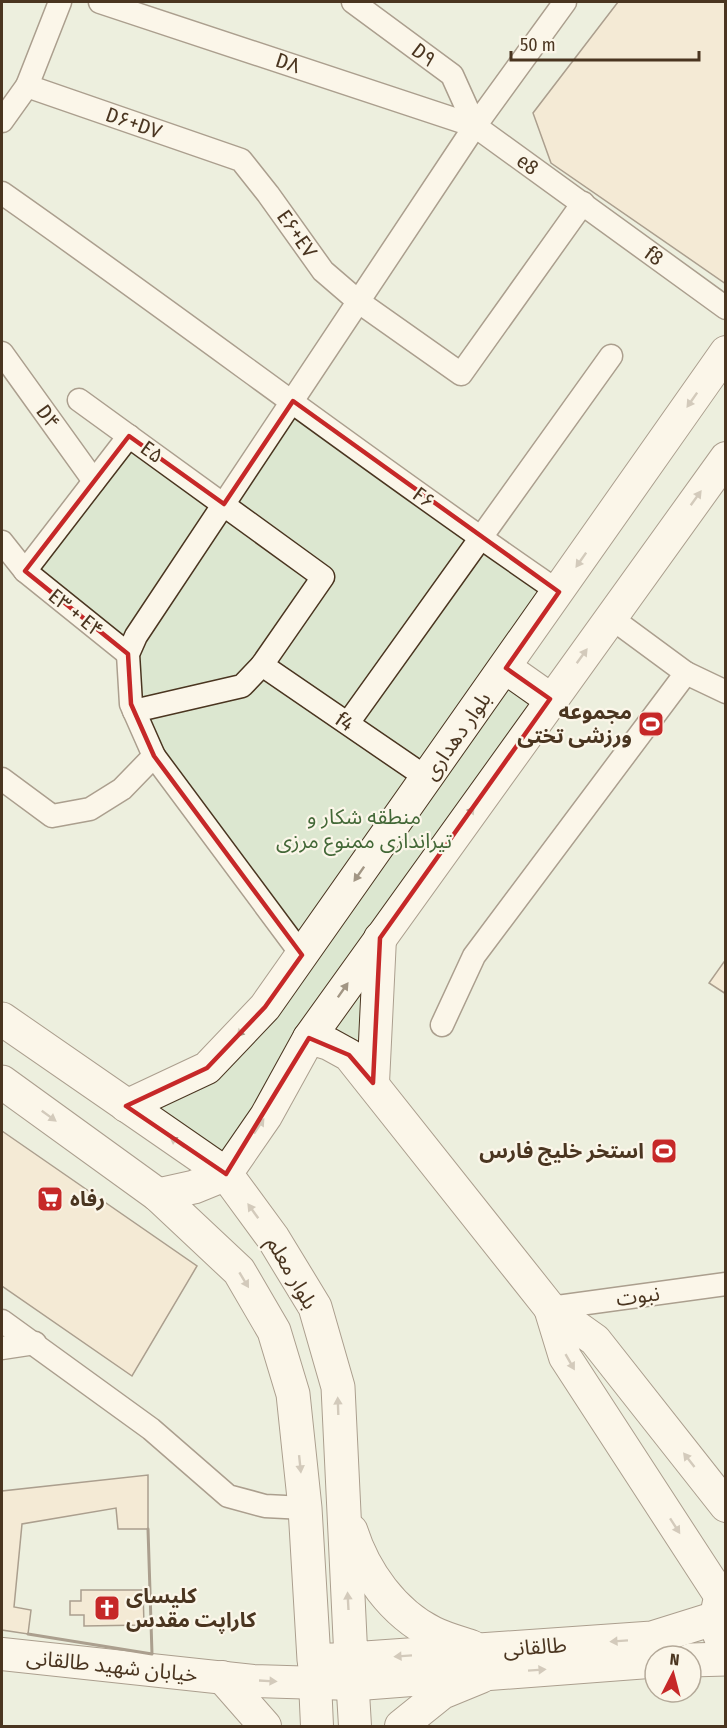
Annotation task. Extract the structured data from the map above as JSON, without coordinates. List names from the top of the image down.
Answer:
{
  "streets": {
    "main road": [
      "بلوار دهداری",
      "بلوار معلم",
      "طالقانی",
      "خیابان شهيد طالقانی"
    ],
    "street": [
      "D۹",
      "D۸",
      "D۶+D۷",
      "e8",
      "E۶+E۷",
      "f8",
      "D۴",
      "E۵",
      "F۶",
      "E۳ + E۴",
      "f4",
      "نبوت"
    ]
  },
  "crossings": [
    ["D۹", "D۸"],
    ["D۹", "e8"],
    ["D۸", "e8"],
    ["D۶+D۷", "E۶+E۷"],
    ["e8", "E۶+E۷"],
    ["e8", "f8"],
    ["E۶+E۷", "f8"],
    ["E۵", "f4"],
    ["F۶", "بلوار دهداری"],
    ["f4", "بلوار دهداری"],
    ["بلوار دهداری", "بلوار معلم"],
    ["بلوار معلم", "طالقانی"],
    ["بلوار معلم", "خیابان شهيد طالقانی"],
    ["طالقانی", "خیابان شهيد طالقانی"]
  ],
  "parks": ["منطقه شکار و تیراندازی ممنوع مرزی"],
  "places": {
    "sports": ["مجموعه ورزشی تختی", "استخر خلیج فارس"],
    "supermarket": ["رفاه"],
    "church": ["کلیسای کاراپت مقدس"]
  },
  "scale_bar": "50 m",
  "north": "top"
}
